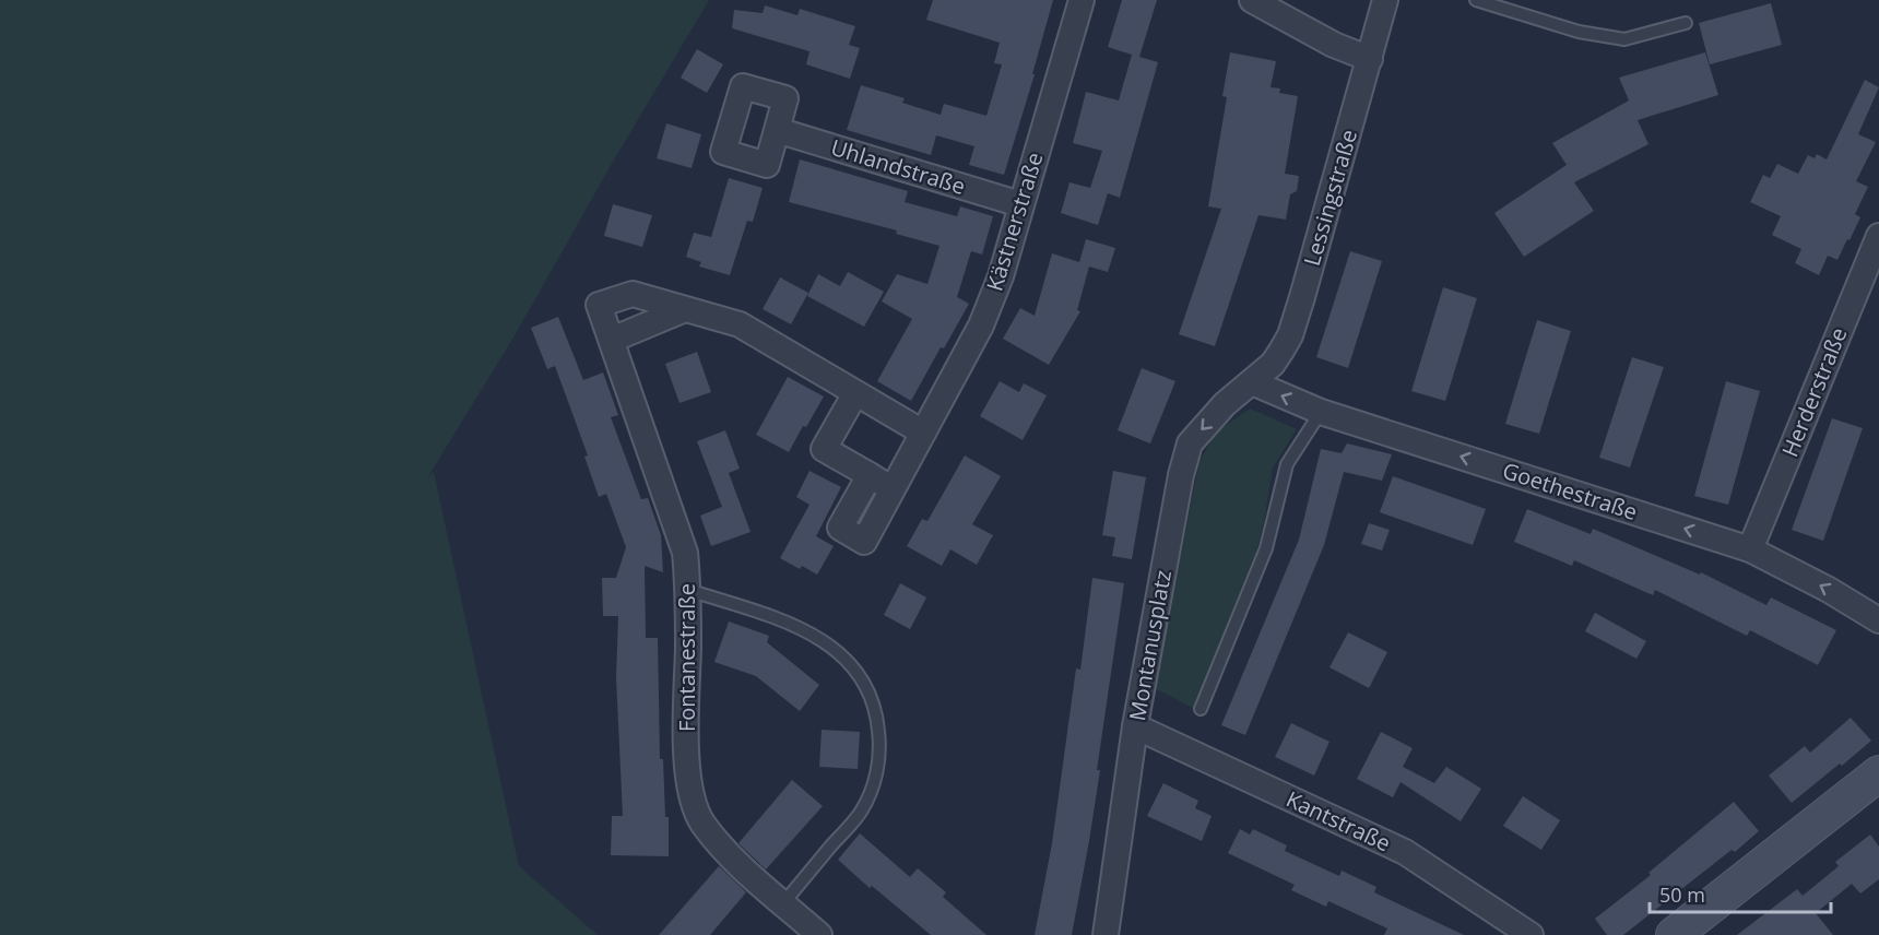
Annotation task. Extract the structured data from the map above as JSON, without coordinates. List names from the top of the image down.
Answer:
{
  "streets": {
    "street": [
      "Uhlandstraße",
      "Lessingstraße",
      "Kästnerstraße",
      "Herderstraße",
      "Goethestraße",
      "Montanusplatz",
      "Fontanestraße",
      "Kantstraße"
    ]
  },
  "crossings": [
    ["Uhlandstraße", "Kästnerstraße"],
    ["Lessingstraße", "Goethestraße"],
    ["Lessingstraße", "Montanusplatz"],
    ["Herderstraße", "Goethestraße"],
    ["Goethestraße", "Montanusplatz"],
    ["Montanusplatz", "Kantstraße"]
  ],
  "one_way": ["Goethestraße", "Montanusplatz"],
  "scale_bar": "50 m"
}
